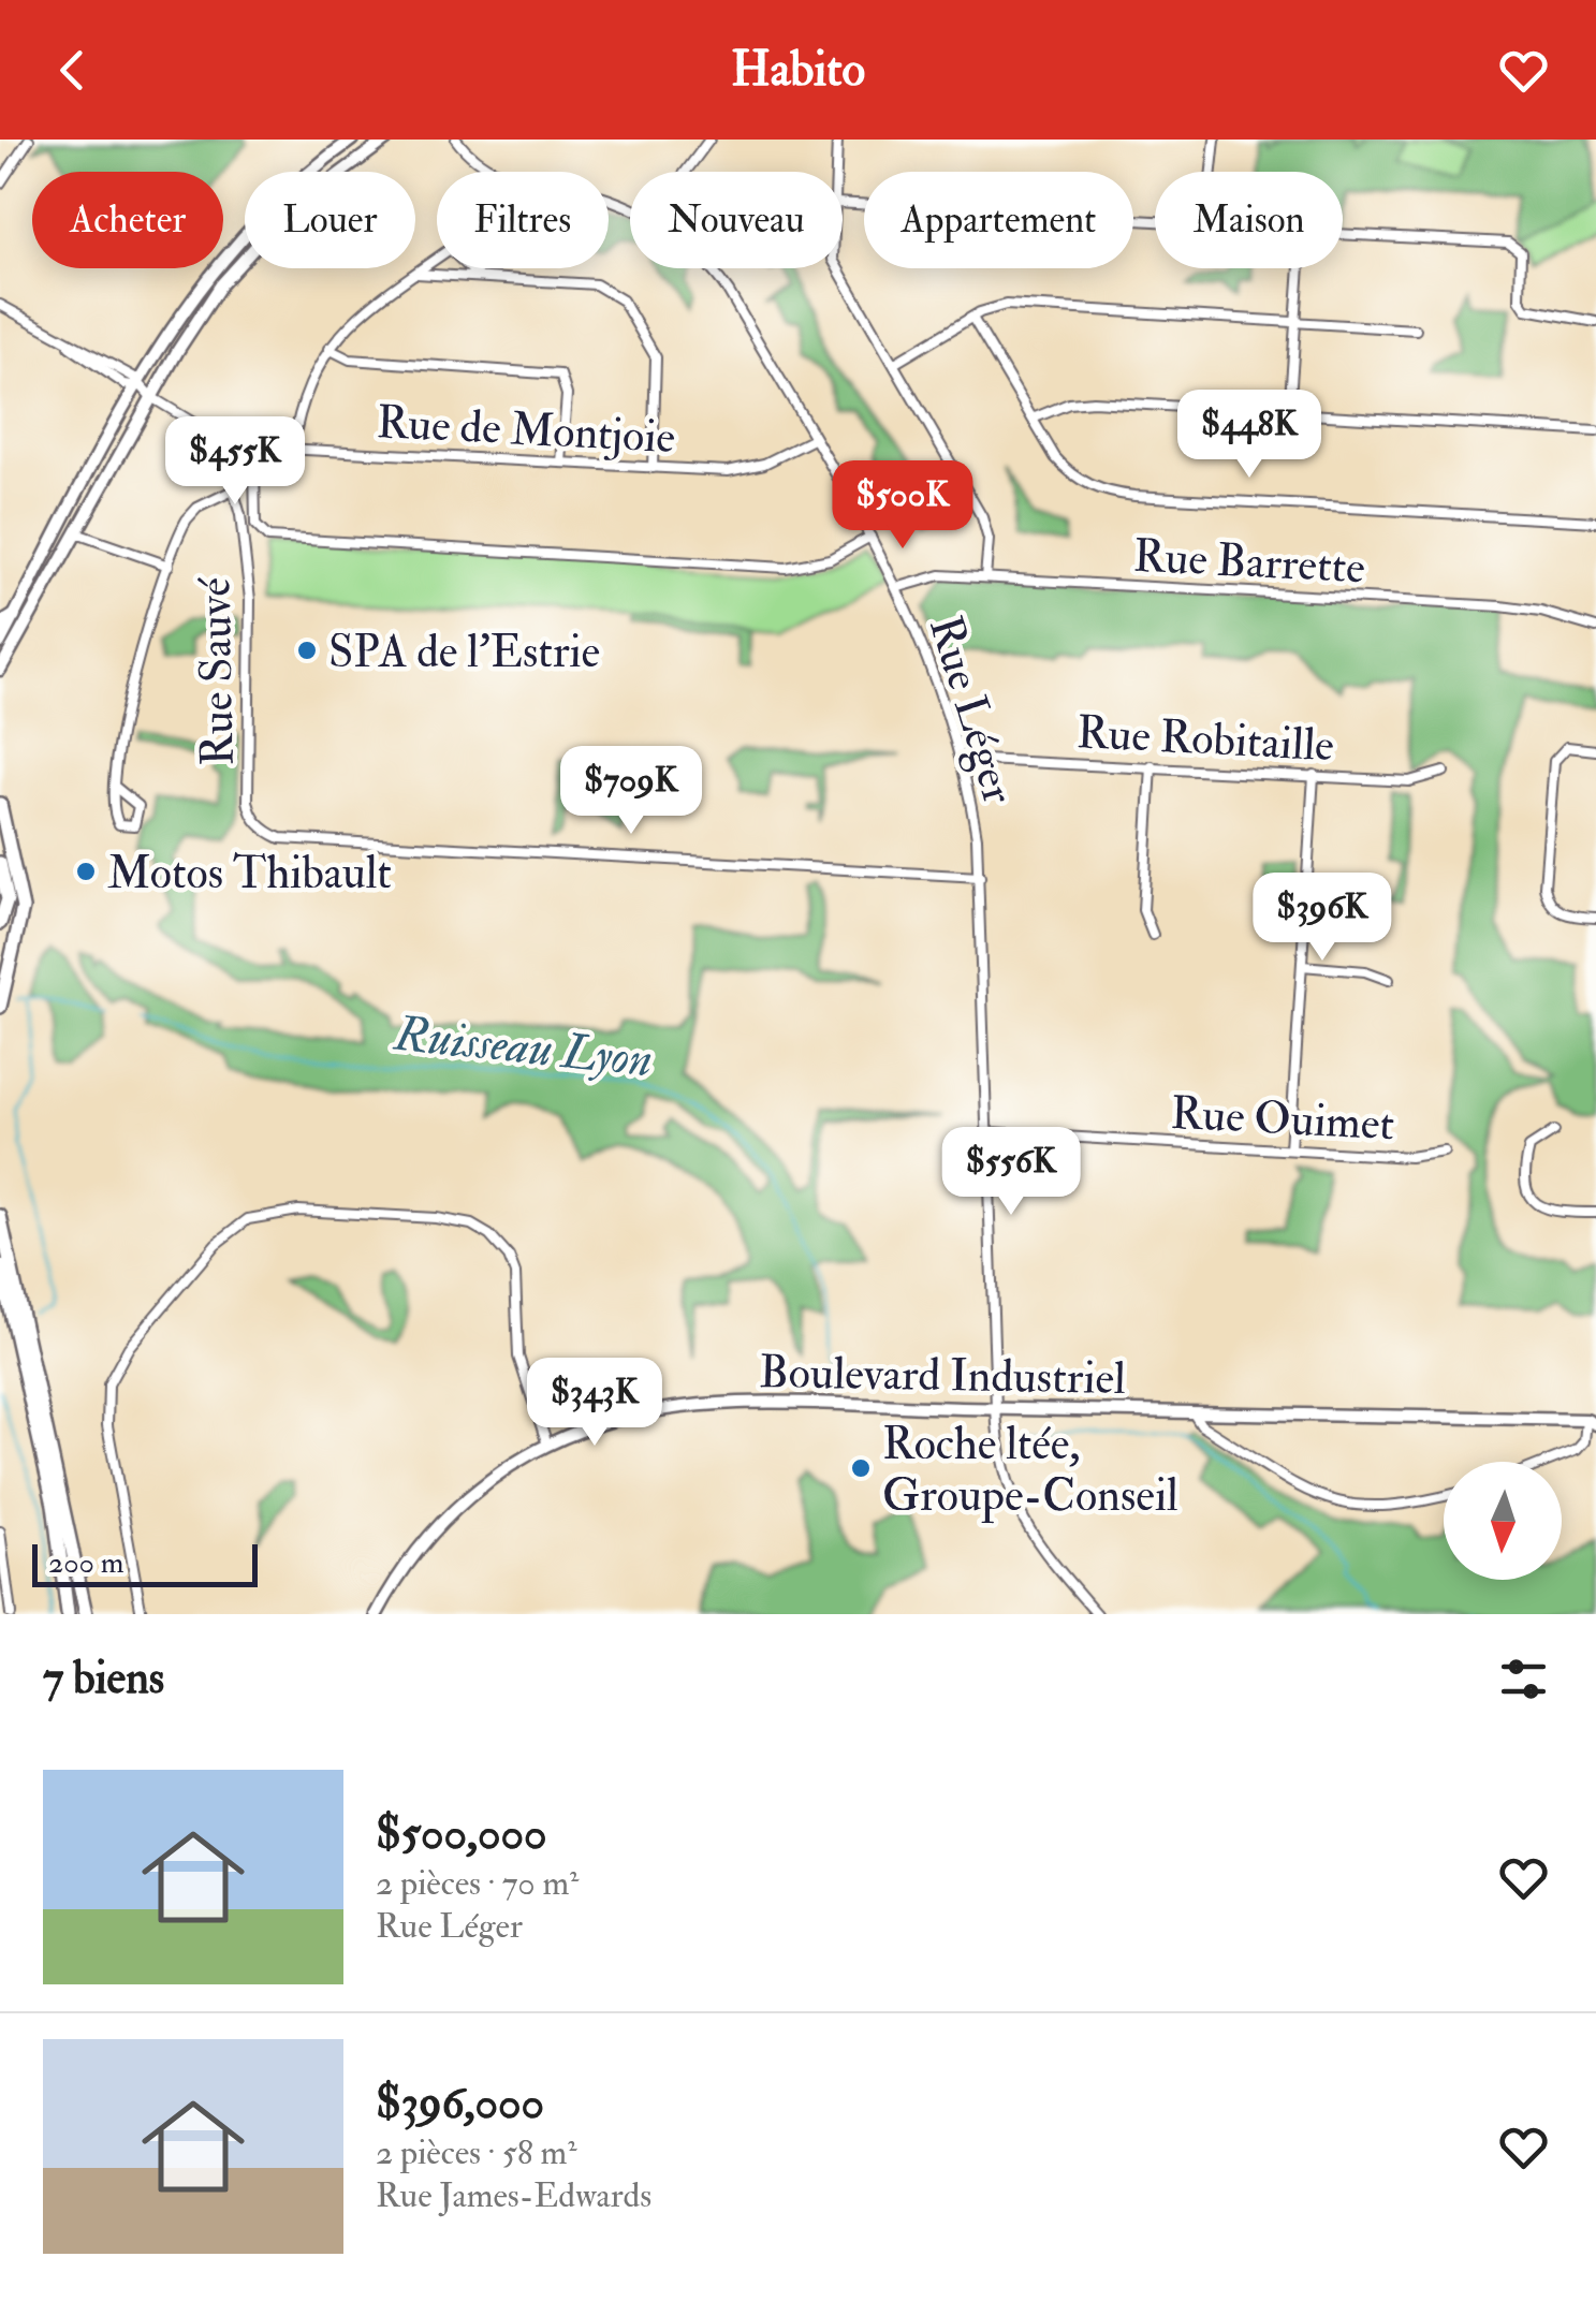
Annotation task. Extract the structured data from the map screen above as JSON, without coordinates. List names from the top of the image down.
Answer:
{
  "streets": {
    "main road": ["Boulevard Industriel"],
    "street": [
      "Rue de Montjoie",
      "Rue Barrette",
      "Rue Sauvé",
      "Rue Léger",
      "Rue Robitaille",
      "Rue Ouimet"
    ]
  },
  "crossings": [
    ["Rue de Montjoie", "Rue Léger"],
    ["Rue Barrette", "Rue Léger"],
    ["Rue Sauvé", "Rue Léger"],
    ["Rue Léger", "Rue Robitaille"],
    ["Rue Léger", "Rue Ouimet"],
    ["Rue Léger", "Boulevard Industriel"]
  ],
  "water": ["Ruisseau Lyon"],
  "places": ["SPA de l'Estrie", "Motos Thibault", "Roche ltée, Groupe-Conseil"],
  "scale_bar": "200 m",
  "north": "bottom",
  "page": {
    "header": "Habito",
    "chip": [
      "Acheter",
      "Louer",
      "Filtres",
      "Nouveau",
      "Appartement",
      "Maison"
    ],
    "price": [
      "$448K",
      "$455K",
      "$500K",
      "$709K",
      "$396K",
      "$556K",
      "$343K"
    ],
    "scale": "200 m",
    "heading": "7 biens",
    "list": [
      {
        "name": "$500,000",
        "note": "2 pièces · 70 m² · Rue Léger"
      },
      {
        "name": "$396,000",
        "note": "2 pièces · 58 m² · Rue James-Edwards"
      }
    ]
  }
}
